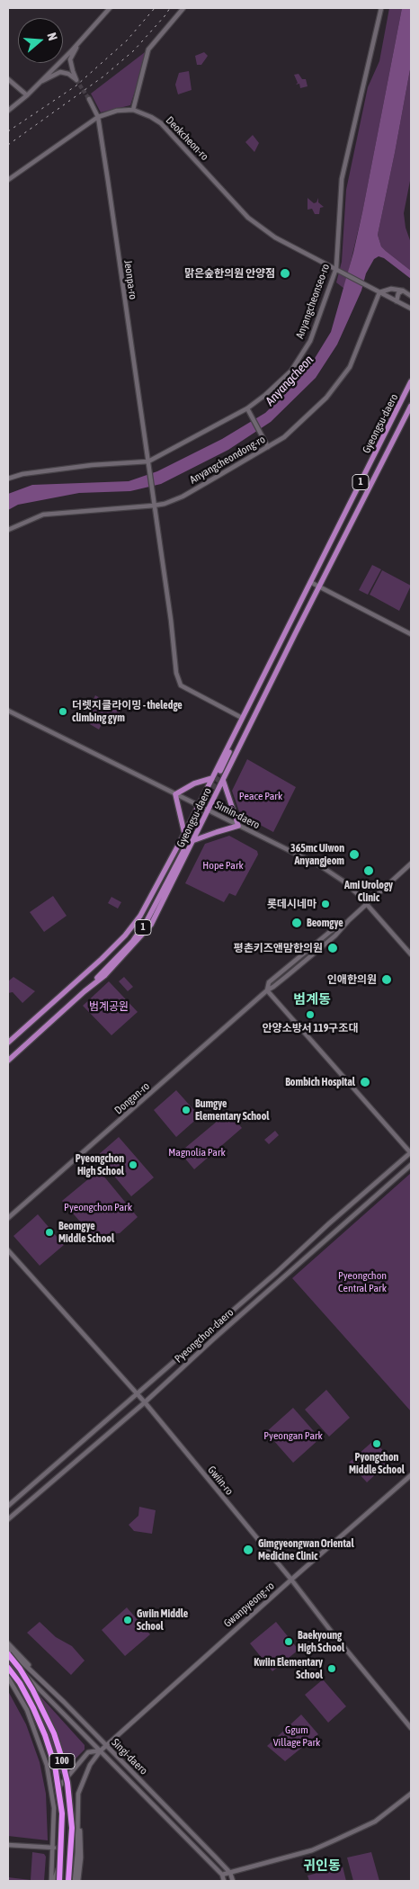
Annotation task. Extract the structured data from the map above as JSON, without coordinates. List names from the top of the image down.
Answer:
{
  "streets": {
    "highway": ["100"],
    "main road": ["Gyeongsu-daero", "1"],
    "street": [
      "Deokcheon-ro",
      "Jeonpa-ro",
      "Anyangcheonseo-ro",
      "Anyangcheondong-ro",
      "Simin-daero",
      "Dongan-ro",
      "Pyeongchon-daero",
      "Gwiin-ro",
      "Gwanpyeong-ro",
      "Singi-daero"
    ]
  },
  "crossings": [
    ["Deokcheon-ro", "Jeonpa-ro"],
    ["Deokcheon-ro", "Anyangcheonseo-ro"],
    ["Deokcheon-ro", "Anyangcheondong-ro"],
    ["Jeonpa-ro", "Anyangcheonseo-ro"],
    ["Jeonpa-ro", "Anyangcheondong-ro"],
    ["Gyeongsu-daero", "Simin-daero"],
    ["Simin-daero", "Dongan-ro"],
    ["Pyeongchon-daero", "Gwiin-ro"],
    ["Gwiin-ro", "Gwanpyeong-ro"],
    ["Gwanpyeong-ro", "Singi-daero"],
    ["Singi-daero", "100"]
  ],
  "districts": ["범계동", "귀인동"],
  "water": ["Anyangcheon"],
  "parks": [
    "Peace Park",
    "Hope Park",
    "범계공원",
    "Magnolia Park",
    "Pyeongchon Park",
    "Pyeongchon Central Park",
    "Pyeongan Park",
    "Ggum Village Park"
  ],
  "places": [
    "맑은숲한의원 안양점",
    "더렛지클라이밍 - theledge climbing gym",
    "365mc Uiwon Anyangjeom",
    "Ami Urology Clinic",
    "롯데시네마",
    "Beomgye",
    "평촌키즈앤맘한의원",
    "인애한의원",
    "안양소방서 119구조대",
    "Bombich Hospital",
    "Bumgye Elementary School",
    "Pyeongchon High School",
    "Beomgye Middle School",
    "Pyongchon Middle School",
    "Gimgyeongwan Oriental Medicine Clinic",
    "Gwiin Middle School",
    "Baekyoung High School",
    "Kwiin Elementary School"
  ],
  "north": "right"
}
